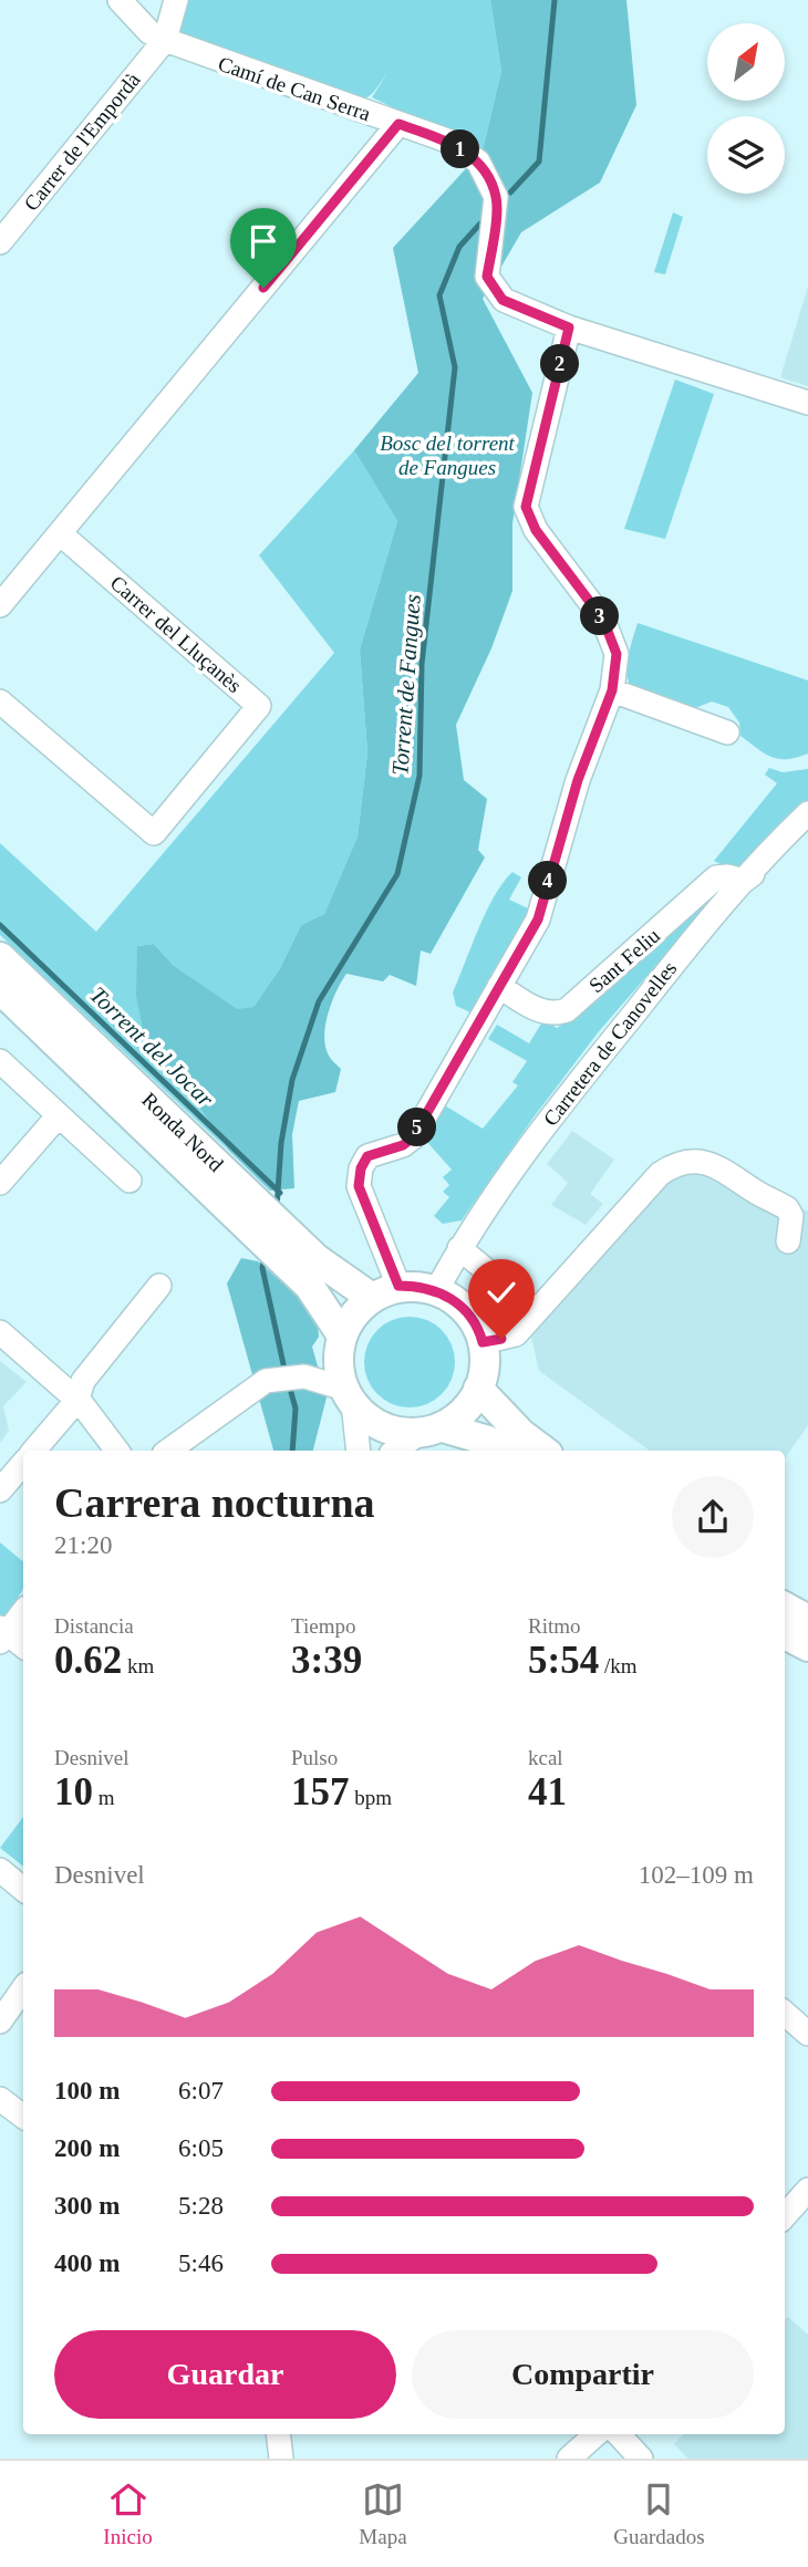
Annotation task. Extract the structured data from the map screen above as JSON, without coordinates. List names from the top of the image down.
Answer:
{
  "streets": {
    "main road": ["Ronda Nord"],
    "street": [
      "Camí de Can Serra",
      "Carrer de l'Empordà",
      "Carrer del Lluçanès",
      "Sant Feliu",
      "Carretera de Canovelles"
    ]
  },
  "crossings": [
    ["Camí de Can Serra", "Carrer de l'Empordà"],
    ["Sant Feliu", "Carretera de Canovelles"],
    ["Carretera de Canovelles", "Ronda Nord"]
  ],
  "water": ["Torrent de Fangues", "Torrent del Jocar"],
  "parks": ["Bosc del torrent de Fangues"],
  "north": "top right",
  "page": {
    "pins": [
      "1",
      "2",
      "3",
      "4",
      "5"
    ],
    "heading": ["Carrera nocturna", "21:20"],
    "stats": [
      ["Distancia", "0.62 km"],
      ["Tiempo", "3:39"],
      ["Ritmo", "5:54 /km"],
      ["Desnivel", "10 m"],
      ["Pulso", "157 bpm"],
      ["kcal", "41"]
    ],
    "chart": ["Desnivel", "102–109 m"],
    "list": [
      {
        "name": "100 m",
        "note": "6:07"
      },
      {
        "name": "200 m",
        "note": "6:05"
      },
      {
        "name": "300 m",
        "note": "5:28"
      },
      {
        "name": "400 m",
        "note": "5:46"
      }
    ],
    "buttons": ["Guardar", "Compartir"],
    "tabs": ["Inicio", "Mapa", "Guardados"]
  }
}
